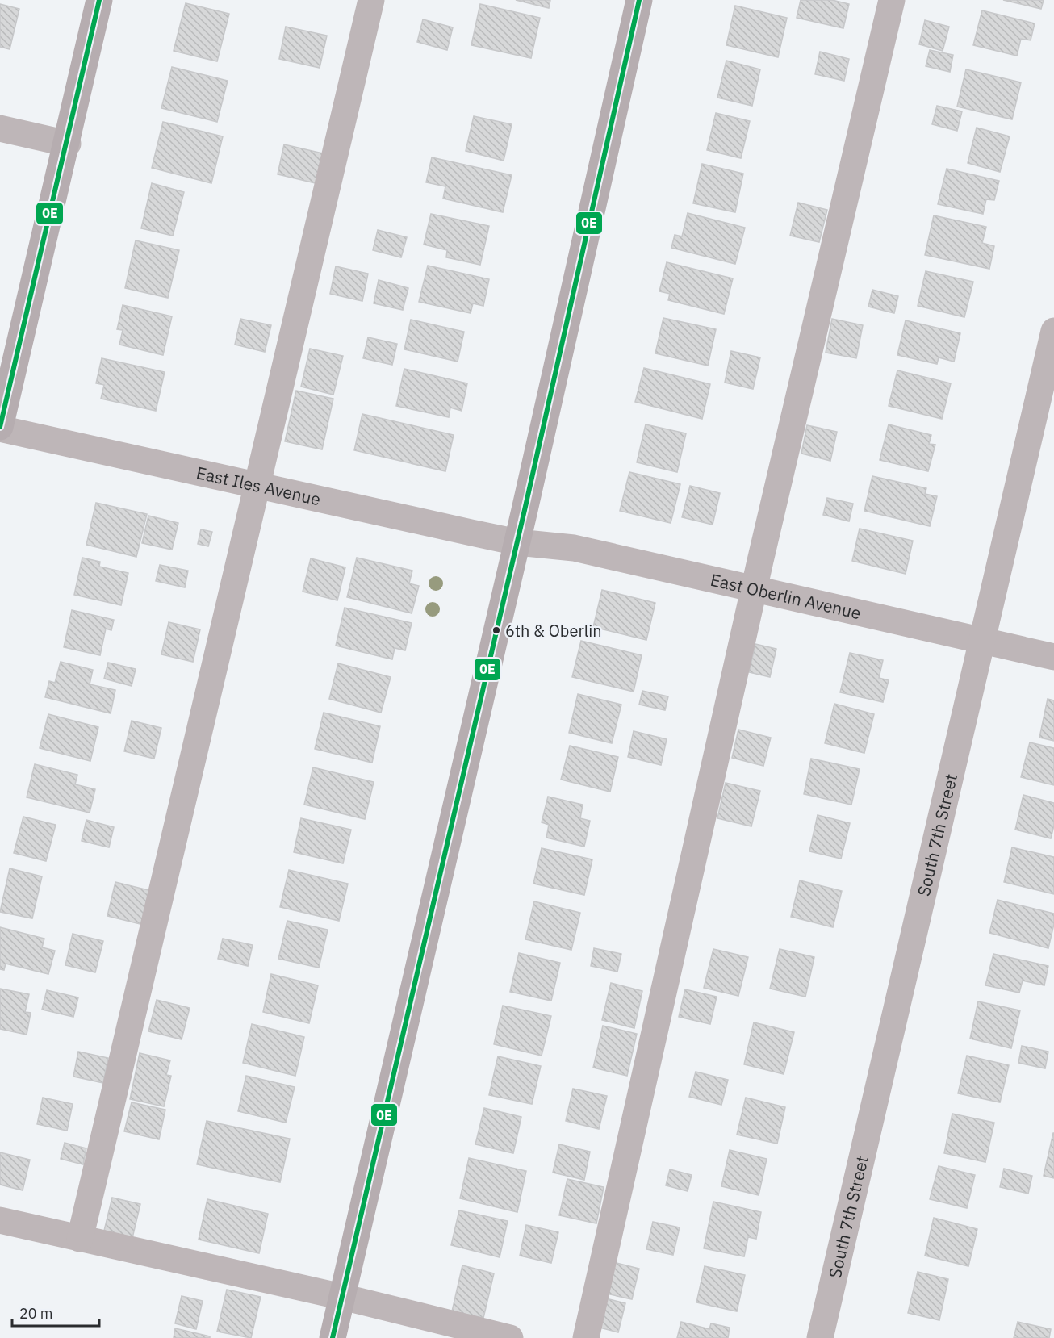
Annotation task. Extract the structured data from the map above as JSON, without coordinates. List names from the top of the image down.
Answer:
{
  "streets": {
    "street": ["East Iles Avenue", "East Oberlin Avenue", "South 7th Street"]
  },
  "crossings": [
    ["East Iles Avenue", "East Oberlin Avenue"],
    ["East Oberlin Avenue", "South 7th Street"]
  ],
  "places": ["6th & Oberlin"],
  "lines": ["transit line 0E"],
  "scale_bar": "20 m"
}
